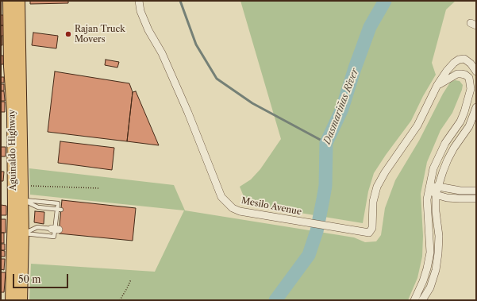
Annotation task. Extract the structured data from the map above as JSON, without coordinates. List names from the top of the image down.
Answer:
{
  "streets": {
    "main road": ["Aguinaldo Highway"],
    "street": ["Mesilo Avenue"]
  },
  "water": ["Dasmariñas River"],
  "places": ["Rajan Truck Movers"],
  "scale_bar": "50 m"
}
